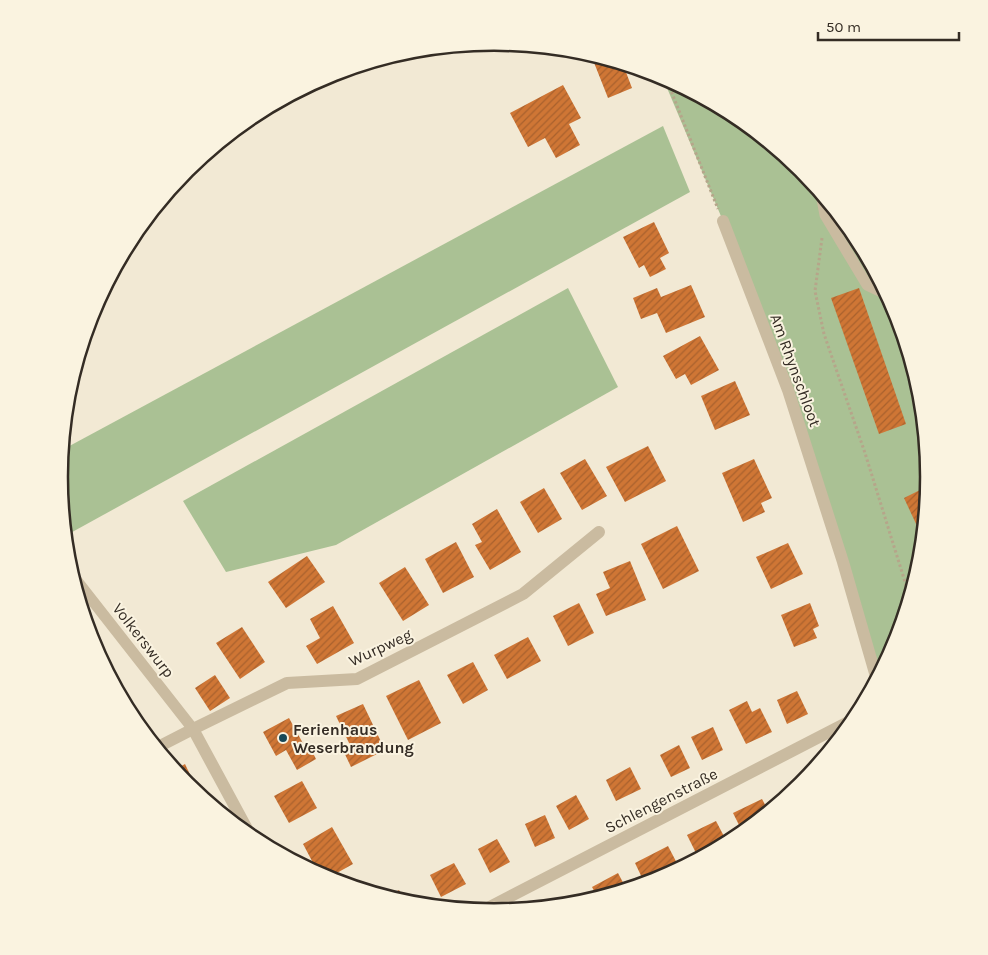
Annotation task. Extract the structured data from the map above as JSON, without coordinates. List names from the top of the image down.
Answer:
{
  "streets": {
    "street": ["Am Rhynschloot", "Wurpweg", "Schlengenstraße"],
    "lane": ["Volkerswurp"]
  },
  "crossings": [
    ["Volkerswurp", "Wurpweg"]
  ],
  "places": ["Ferienhaus Weserbrandung"],
  "scale_bar": "50 m"
}
